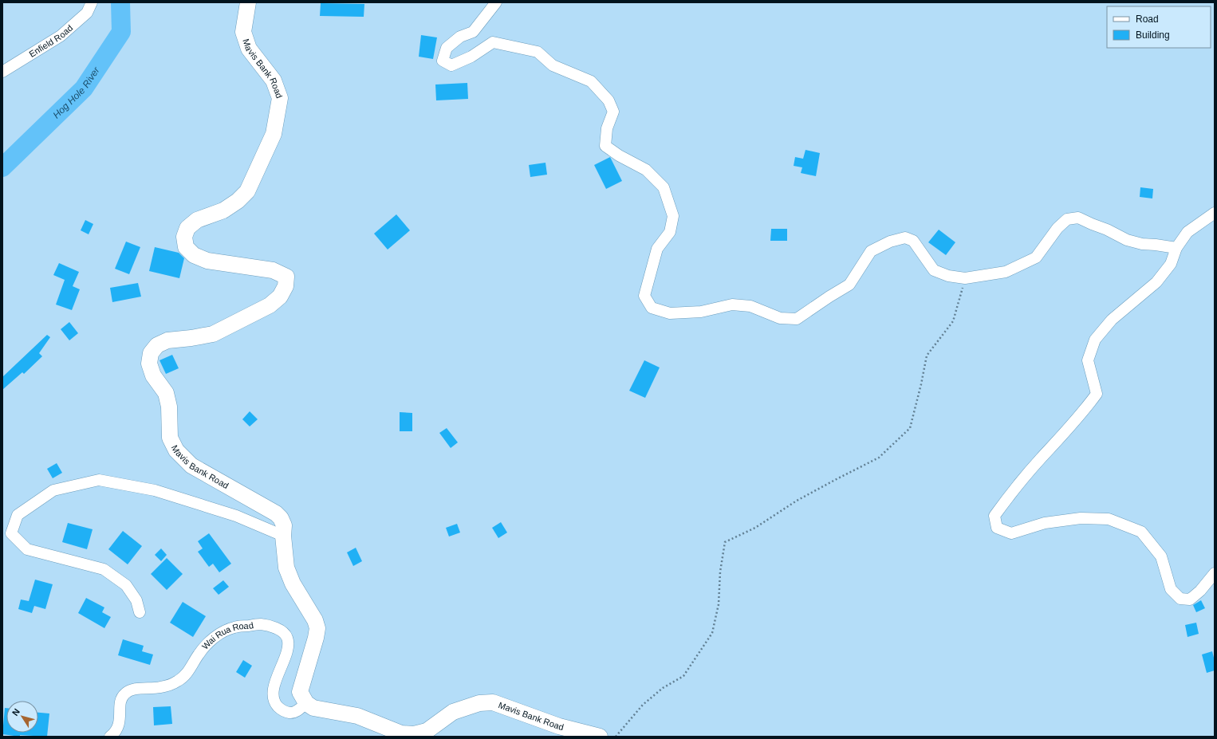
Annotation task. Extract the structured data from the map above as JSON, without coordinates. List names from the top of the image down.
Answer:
{
  "streets": {
    "street": ["Enfield Road", "Mavis Bank Road", "Wai Rua Road"]
  },
  "crossings": [
    ["Mavis Bank Road", "Wai Rua Road"]
  ],
  "water": ["Hog Hole River"],
  "legend": ["Road", "Building"],
  "north": "top left"
}
